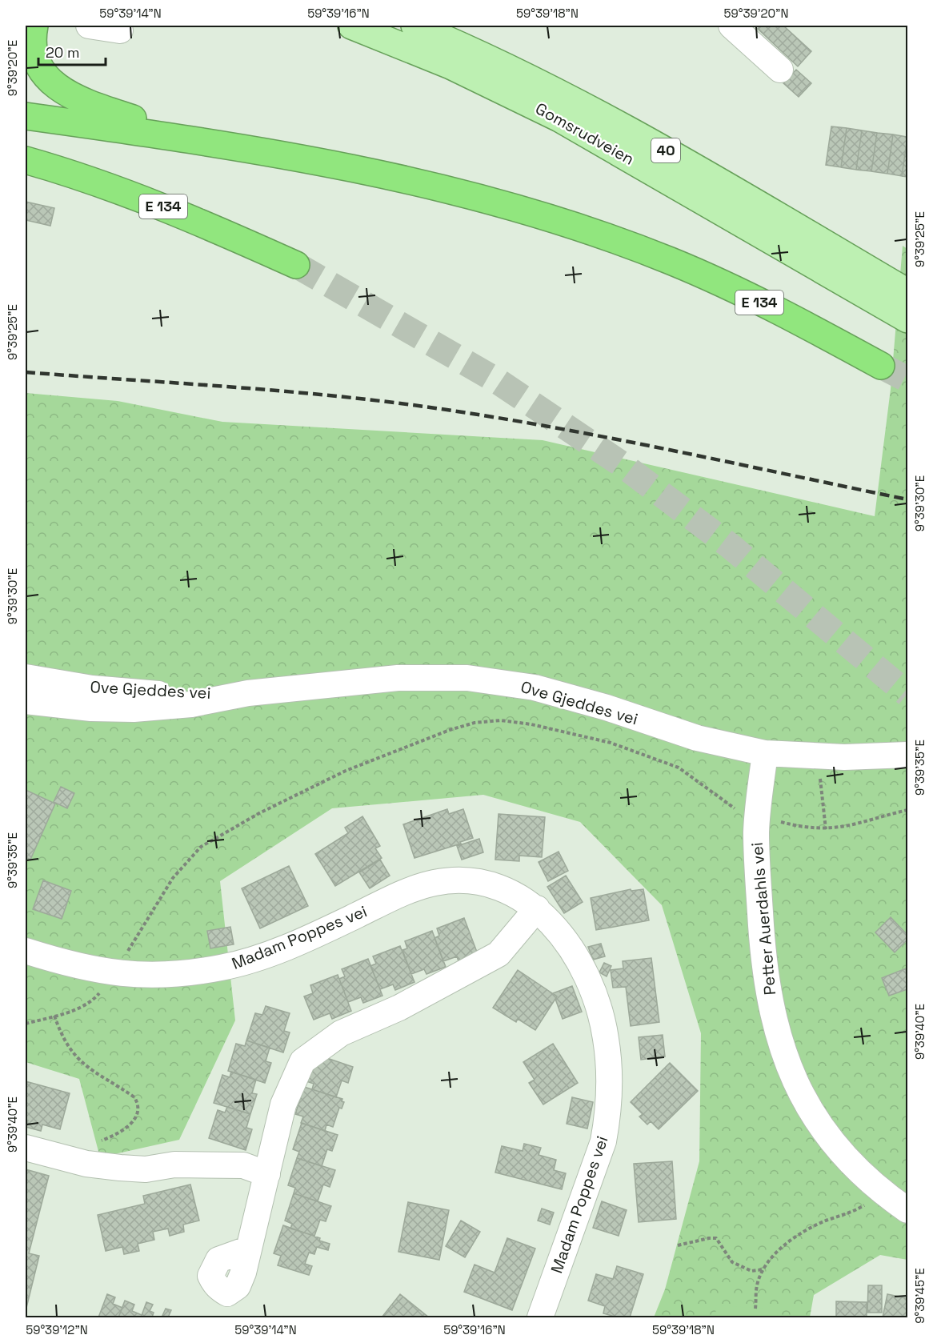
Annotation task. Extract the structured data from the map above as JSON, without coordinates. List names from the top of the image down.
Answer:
{
  "streets": {
    "highway": ["E 134"],
    "main road": ["Gomsrudveien", "40"],
    "street": ["Ove Gjeddes vei", "Petter Auerdahls vei", "Madam Poppes vei"]
  },
  "crossings": [
    ["Ove Gjeddes vei", "Petter Auerdahls vei"]
  ],
  "scale_bar": "20 m",
  "coordinates": [
    "59°39'14\"N",
    "59°39'16\"N",
    "59°39'18\"N",
    "59°39'20\"N",
    "9°39'20\"E",
    "9°39'25\"E",
    "9°39'30\"E",
    "9°39'35\"E",
    "9°39'40\"E",
    "9°39'45\"E",
    "59°39'12\"N"
  ]
}
